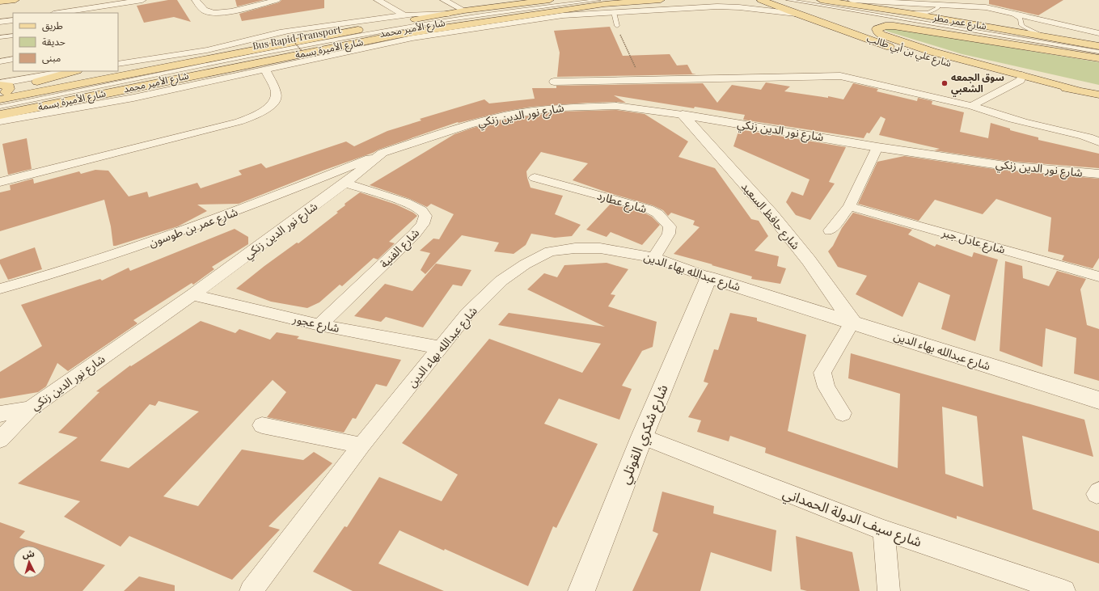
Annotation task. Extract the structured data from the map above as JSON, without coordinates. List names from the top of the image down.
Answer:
{
  "streets": {
    "main road": ["شارع عمر مطر", "شارع الأميرة بسمة", "شارع علي بن أبي طالب"],
    "street": [
      "شارع الأمير محمد",
      "شارع نور الدين زنكي",
      "شارع عطارد",
      "شارع حافظ السعيد",
      "شارع عمر بن طوسون",
      "شارع عادل جبر",
      "شارع الفنية",
      "شارع عبدالله بهاء الدين",
      "شارع عجور",
      "شارع شكري القوتلي",
      "شارع سيف الدولة الحمداني"
    ],
    "lane": ["Bus Rapid Transport"]
  },
  "crossings": [
    ["شارع الأمير محمد", "شارع علي بن أبي طالب"],
    ["شارع نور الدين زنكي", "شارع حافظ السعيد"],
    ["شارع نور الدين زنكي", "شارع عمر بن طوسون"],
    ["شارع نور الدين زنكي", "شارع الفنية"],
    ["شارع نور الدين زنكي", "شارع عجور"],
    ["شارع عطارد", "شارع عبدالله بهاء الدين"],
    ["شارع حافظ السعيد", "شارع عبدالله بهاء الدين"],
    ["شارع الفنية", "شارع عجور"],
    ["شارع عبدالله بهاء الدين", "شارع عجور"],
    ["شارع عبدالله بهاء الدين", "شارع شكري القوتلي"],
    ["شارع شكري القوتلي", "شارع سيف الدولة الحمداني"]
  ],
  "places": ["سوق الجمعه الشعبي"],
  "legend": ["طريق", "حديقة", "مبنى"],
  "north": "top"
}
